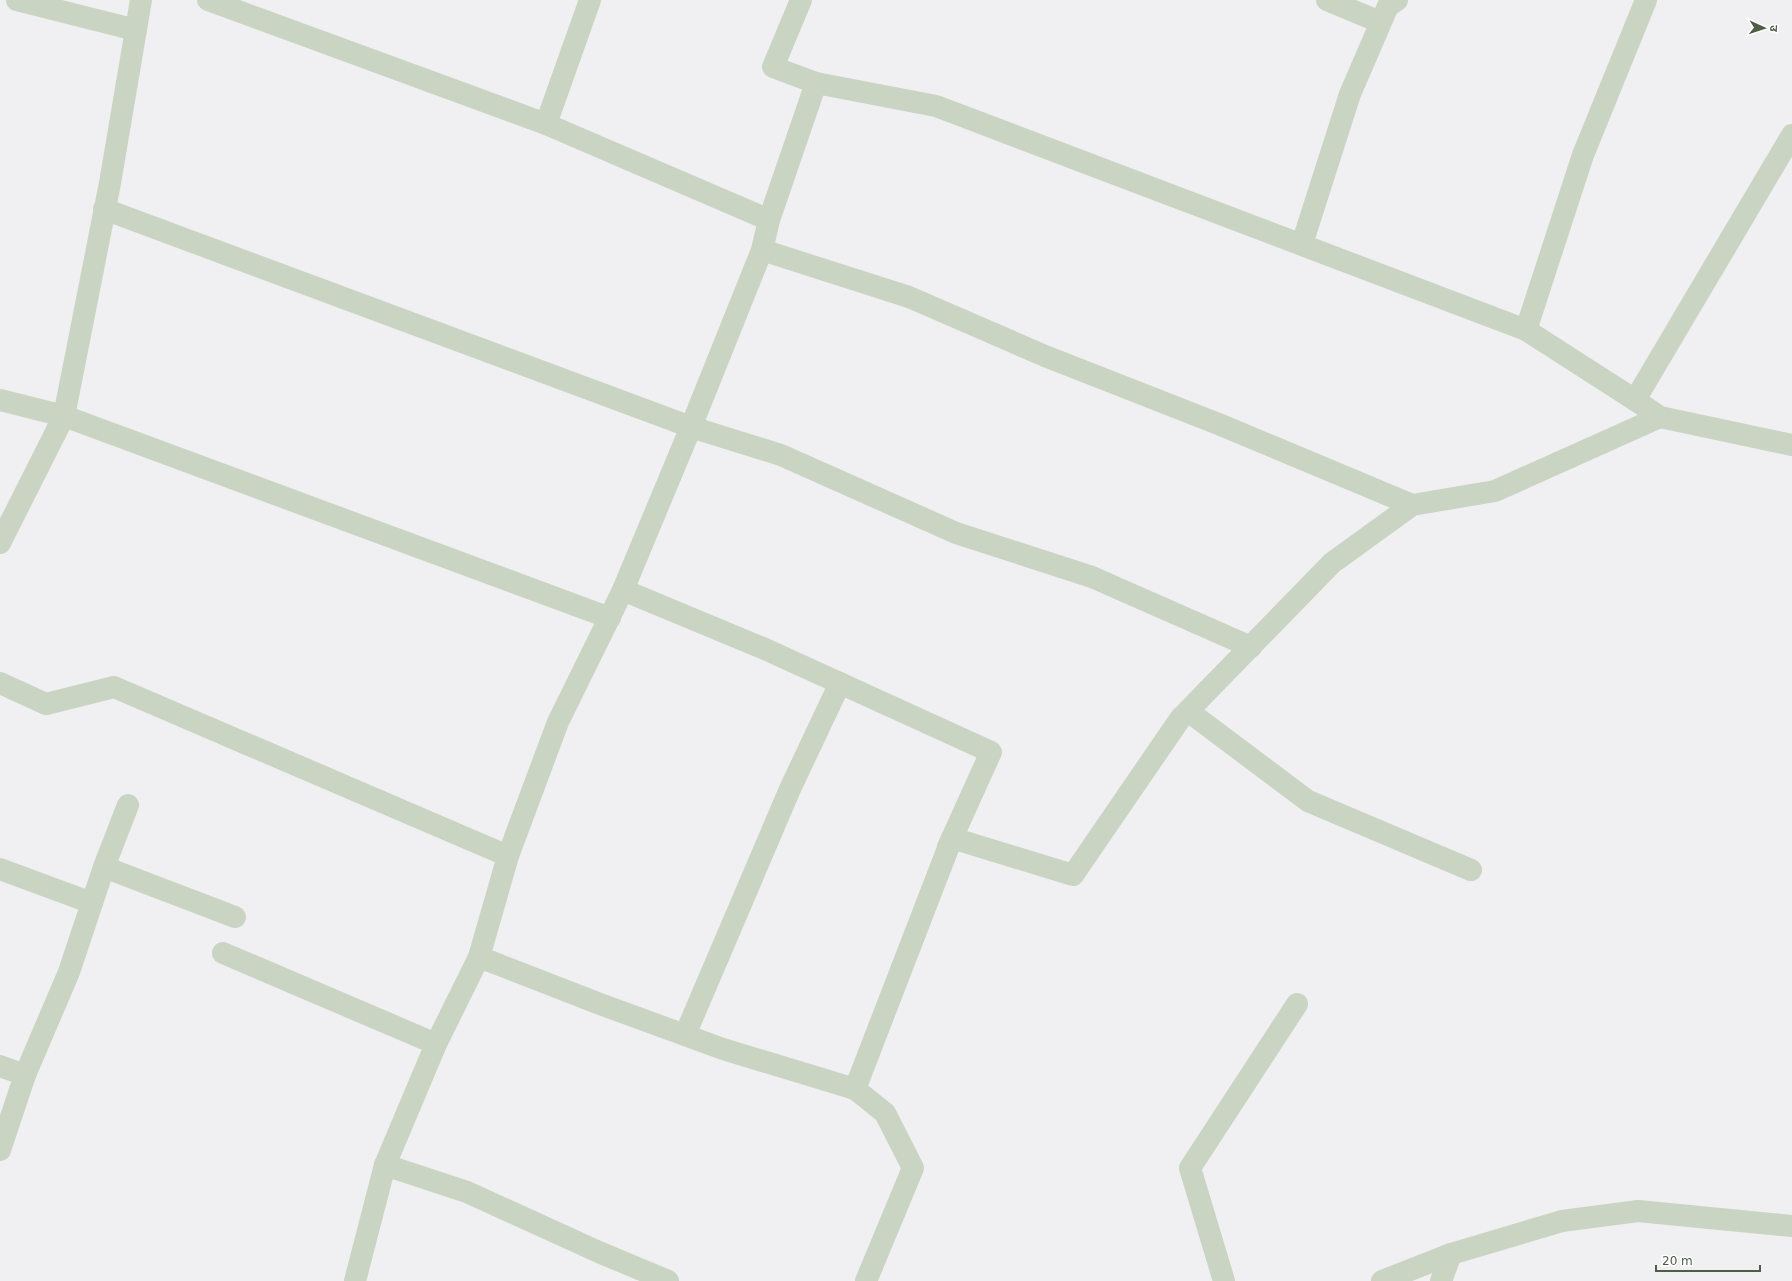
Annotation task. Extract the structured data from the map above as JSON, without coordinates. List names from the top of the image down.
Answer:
{
  "scale_bar": "20 m",
  "north": "right"
}
